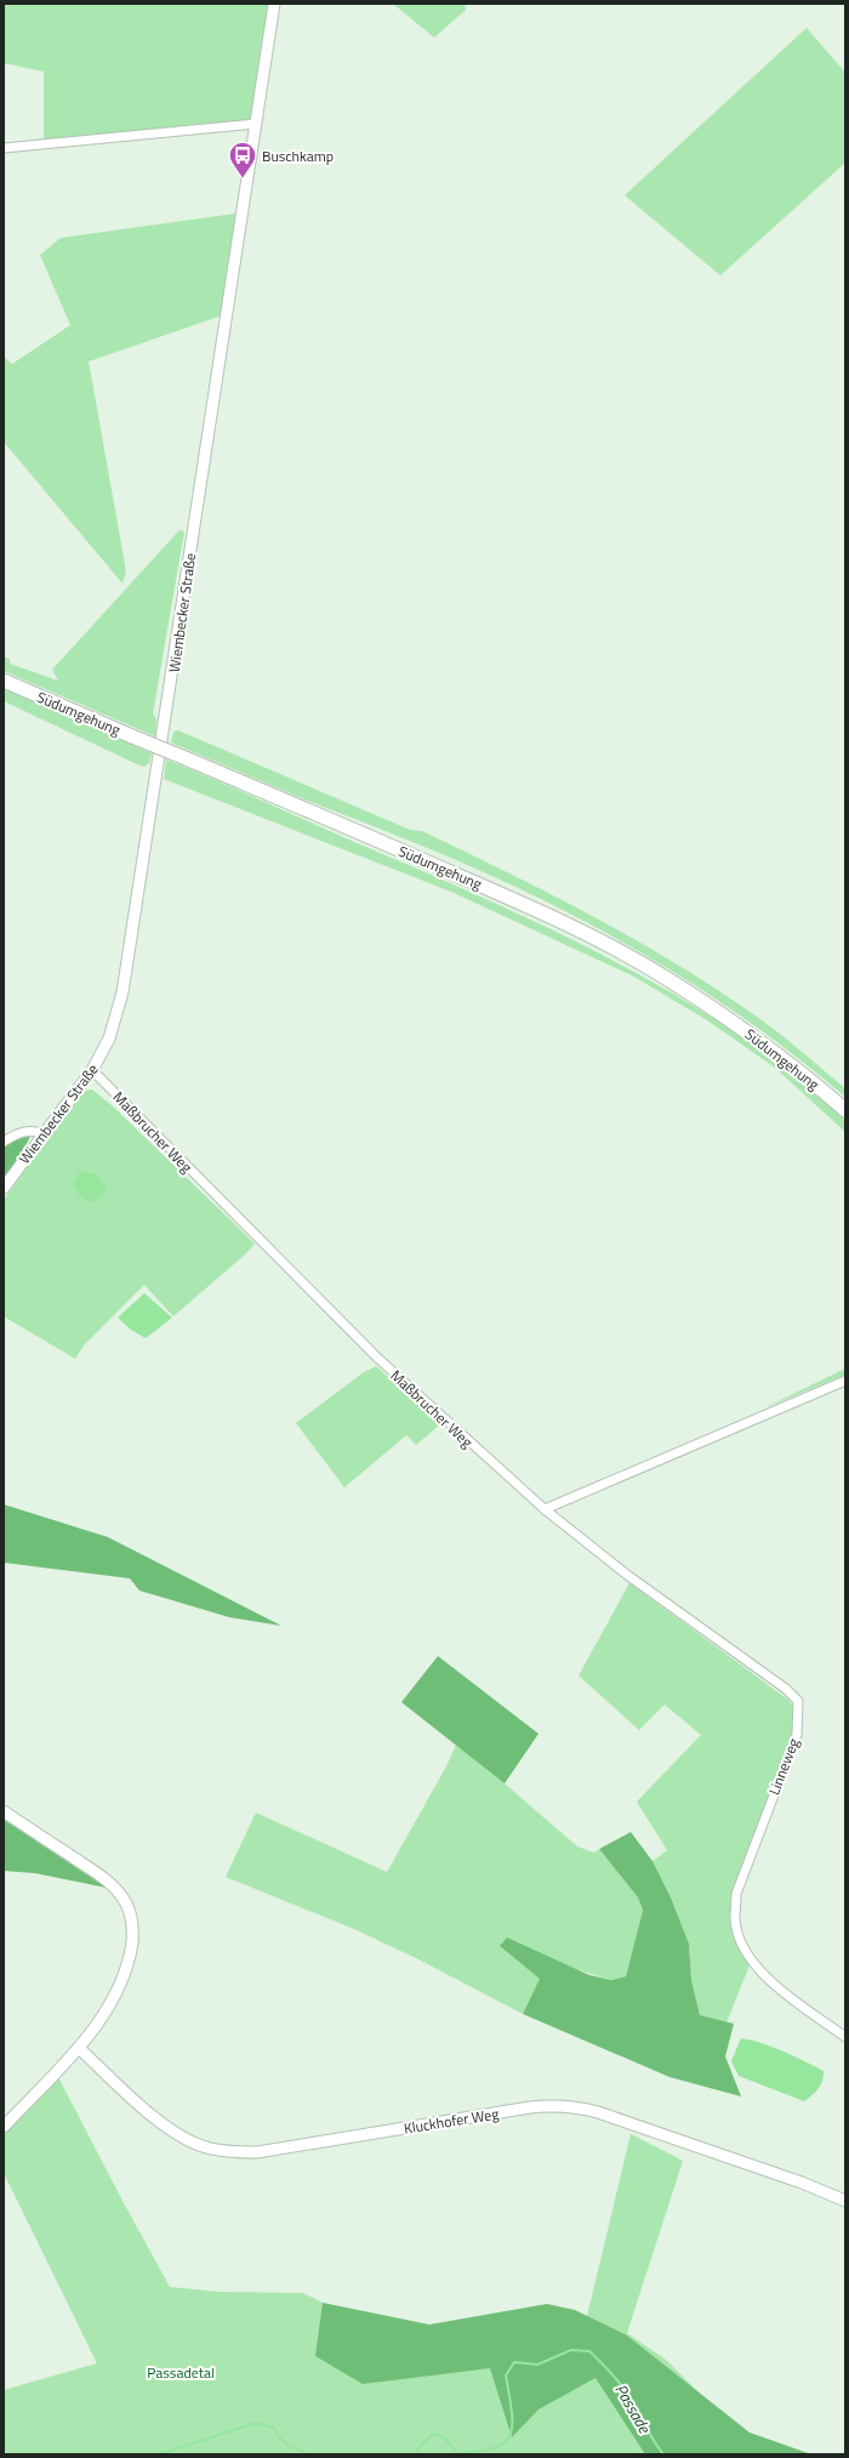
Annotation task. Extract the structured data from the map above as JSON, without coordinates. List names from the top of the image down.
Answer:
{
  "streets": {
    "main road": ["Südumgehung"],
    "street": [
      "Wiembecker Straße",
      "Maßbrucher Weg",
      "Linneweg",
      "Kluckhofer Weg"
    ]
  },
  "crossings": [
    ["Wiembecker Straße", "Maßbrucher Weg"],
    ["Maßbrucher Weg", "Linneweg"]
  ],
  "water": ["Passade"],
  "parks": ["Passadetal"],
  "places": {
    "bus stop": ["Buschkamp"]
  }
}
